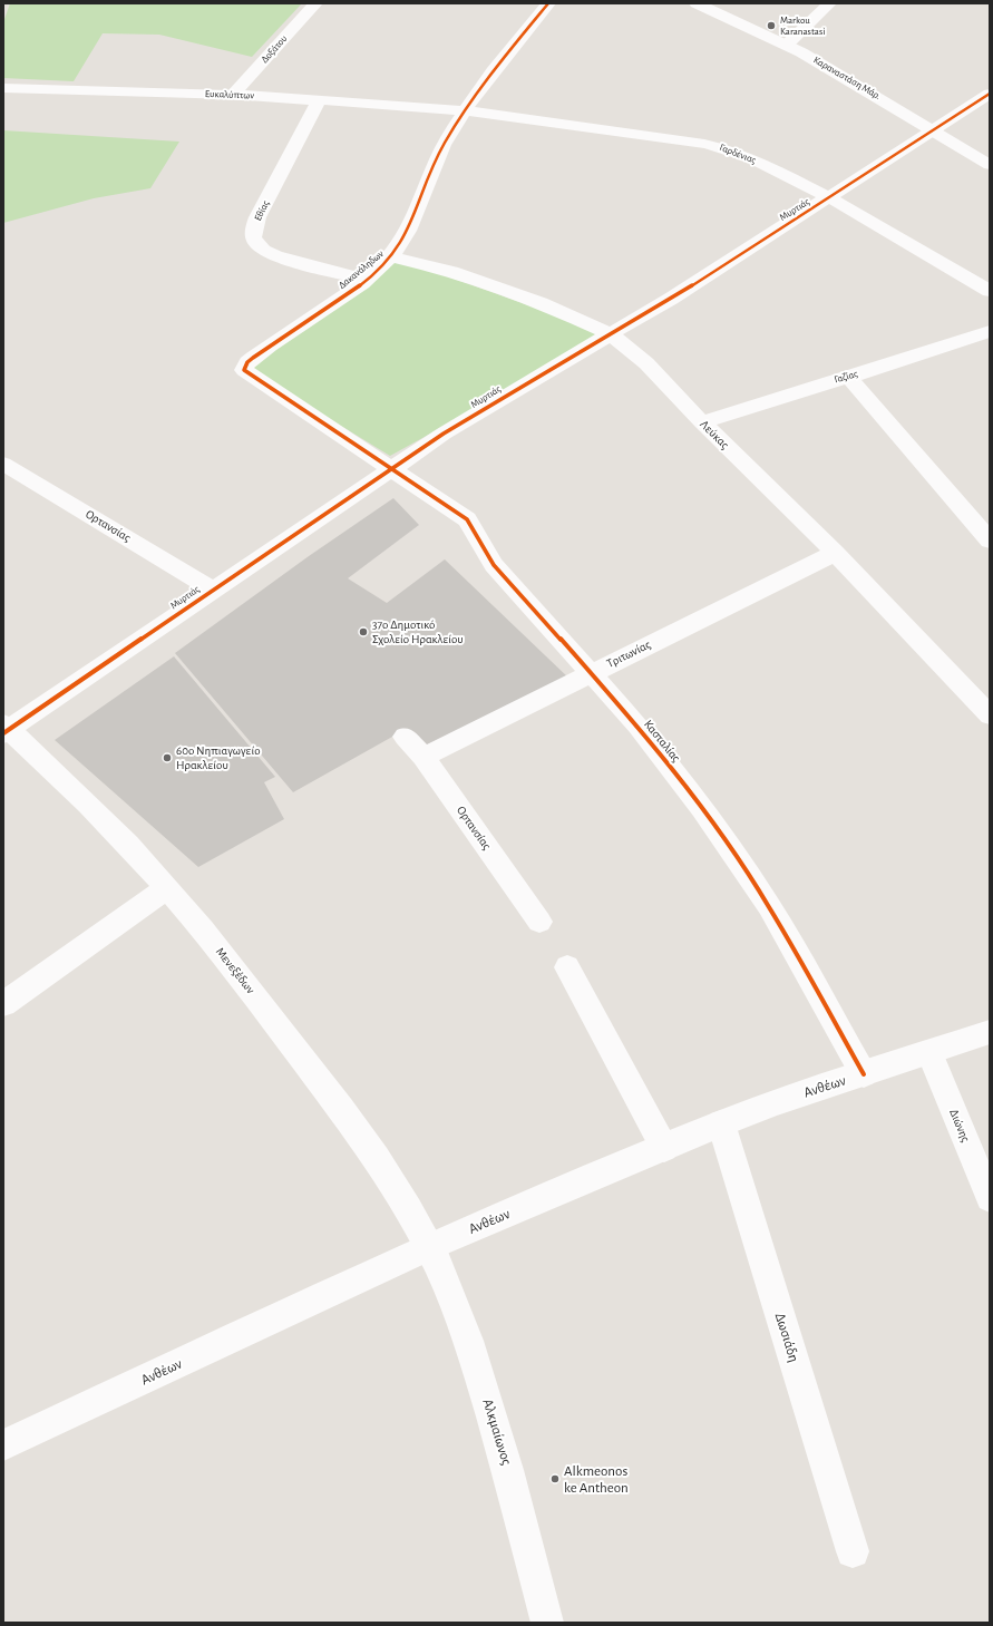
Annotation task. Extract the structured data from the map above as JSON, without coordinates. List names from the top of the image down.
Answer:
{
  "streets": {
    "street": [
      "Δοξάτου",
      "Καραναστάση Μάρ.",
      "Ευκαλύπτων",
      "Γαρδένιας",
      "Μυρτιάς",
      "Εθίας",
      "Δακανάληδων",
      "Γαζίας",
      "Λεύκας",
      "Ορτανσίας",
      "Τριτωνίας",
      "Κασταλίας",
      "Μενεξέδων",
      "Ανθέων",
      "Διώνης",
      "Δωσιάδη",
      "Αλκμαίωνος"
    ]
  },
  "crossings": [
    ["Δοξάτου", "Ευκαλύπτων"],
    ["Καραναστάση Μάρ.", "Μυρτιάς"],
    ["Ευκαλύπτων", "Γαρδένιας"],
    ["Ευκαλύπτων", "Εθίας"],
    ["Ευκαλύπτων", "Δακανάληδων"],
    ["Γαρδένιας", "Μυρτιάς"],
    ["Γαρδένιας", "Δακανάληδων"],
    ["Μυρτιάς", "Δακανάληδων"],
    ["Μυρτιάς", "Λεύκας"],
    ["Μυρτιάς", "Ορτανσίας"],
    ["Μυρτιάς", "Κασταλίας"],
    ["Μυρτιάς", "Μενεξέδων"],
    ["Εθίας", "Δακανάληδων"],
    ["Δακανάληδων", "Λεύκας"],
    ["Δακανάληδων", "Κασταλίας"],
    ["Γαζίας", "Λεύκας"],
    ["Λεύκας", "Τριτωνίας"],
    ["Ορτανσίας", "Τριτωνίας"],
    ["Τριτωνίας", "Κασταλίας"],
    ["Κασταλίας", "Ανθέων"],
    ["Μενεξέδων", "Ανθέων"],
    ["Μενεξέδων", "Αλκμαίωνος"],
    ["Ανθέων", "Διώνης"],
    ["Ανθέων", "Δωσιάδη"],
    ["Ανθέων", "Αλκμαίωνος"]
  ],
  "places": [
    "Markou Karanastasi",
    "37ο Δημοτικό Σχολείο Ηρακλείου",
    "60ο Νηπιαγωγείο Ηρακλείου",
    "Alkmeonos ke Antheon"
  ]
}
